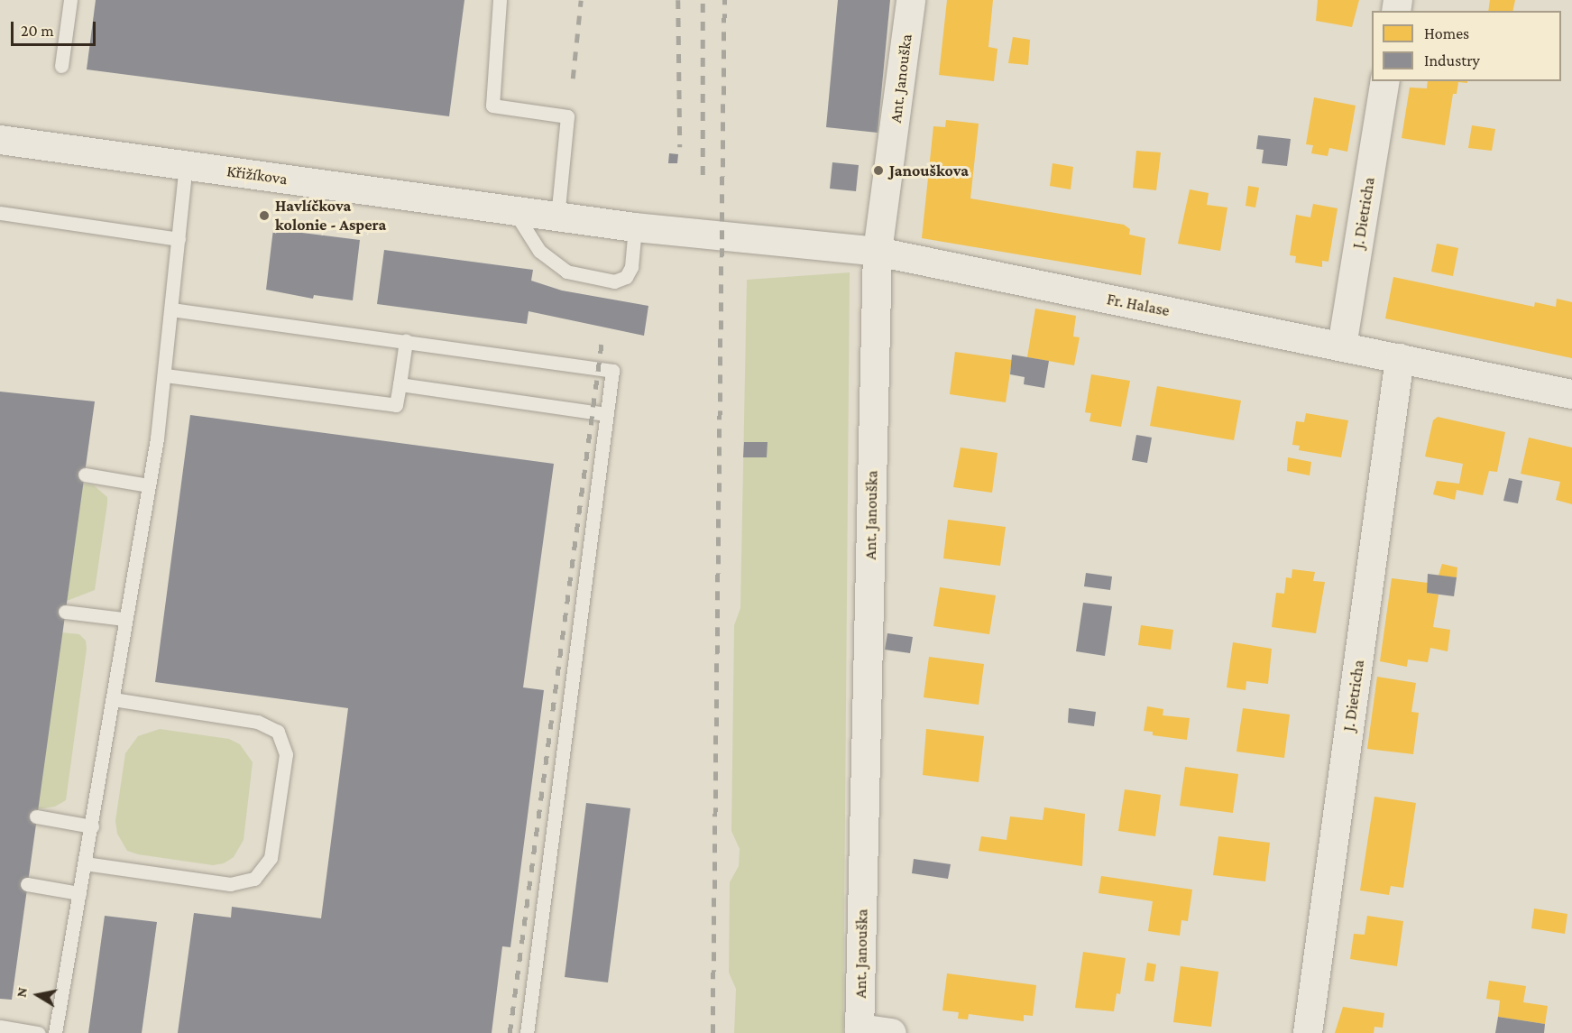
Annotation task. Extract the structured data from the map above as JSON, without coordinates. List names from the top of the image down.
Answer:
{
  "streets": {
    "street": [
      "Ant. Janouška",
      "Křižíkova",
      "J. Dietricha",
      "Fr. Halase"
    ]
  },
  "crossings": [
    ["Ant. Janouška", "Fr. Halase"],
    ["Křižíkova", "Fr. Halase"],
    ["J. Dietricha", "Fr. Halase"]
  ],
  "places": ["Janouškova", "Havlíčkova kolonie - Aspera"],
  "legend": ["Homes", "Industry"],
  "scale_bar": "20 m",
  "north": "left"
}
